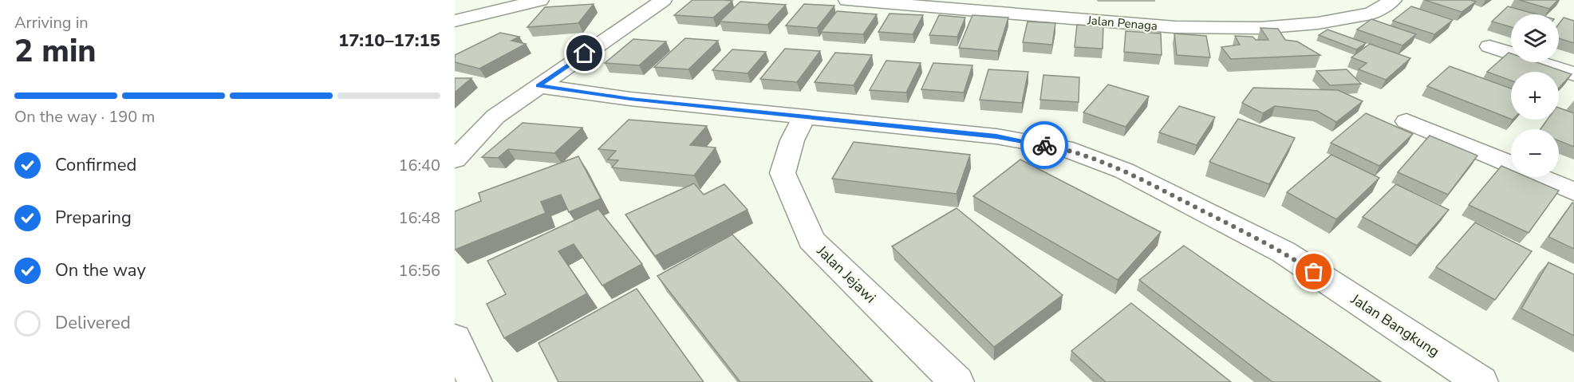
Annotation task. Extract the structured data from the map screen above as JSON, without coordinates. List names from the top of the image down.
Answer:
{
  "streets": {
    "street": ["Jalan Penaga", "Jalan Jejawi", "Jalan Bangkung"]
  },
  "crossings": [
    ["Jalan Jejawi", "Jalan Bangkung"]
  ],
  "page": {
    "heading": ["2 min", "Arriving in", "17:10–17:15"],
    "map_buttons": ["+", "−"],
    "bar": "On the way · 190 m",
    "list": [
      ["Confirmed", "16:40"],
      ["Preparing", "16:48"],
      ["On the way", "16:56"],
      "Delivered"
    ]
  }
}
